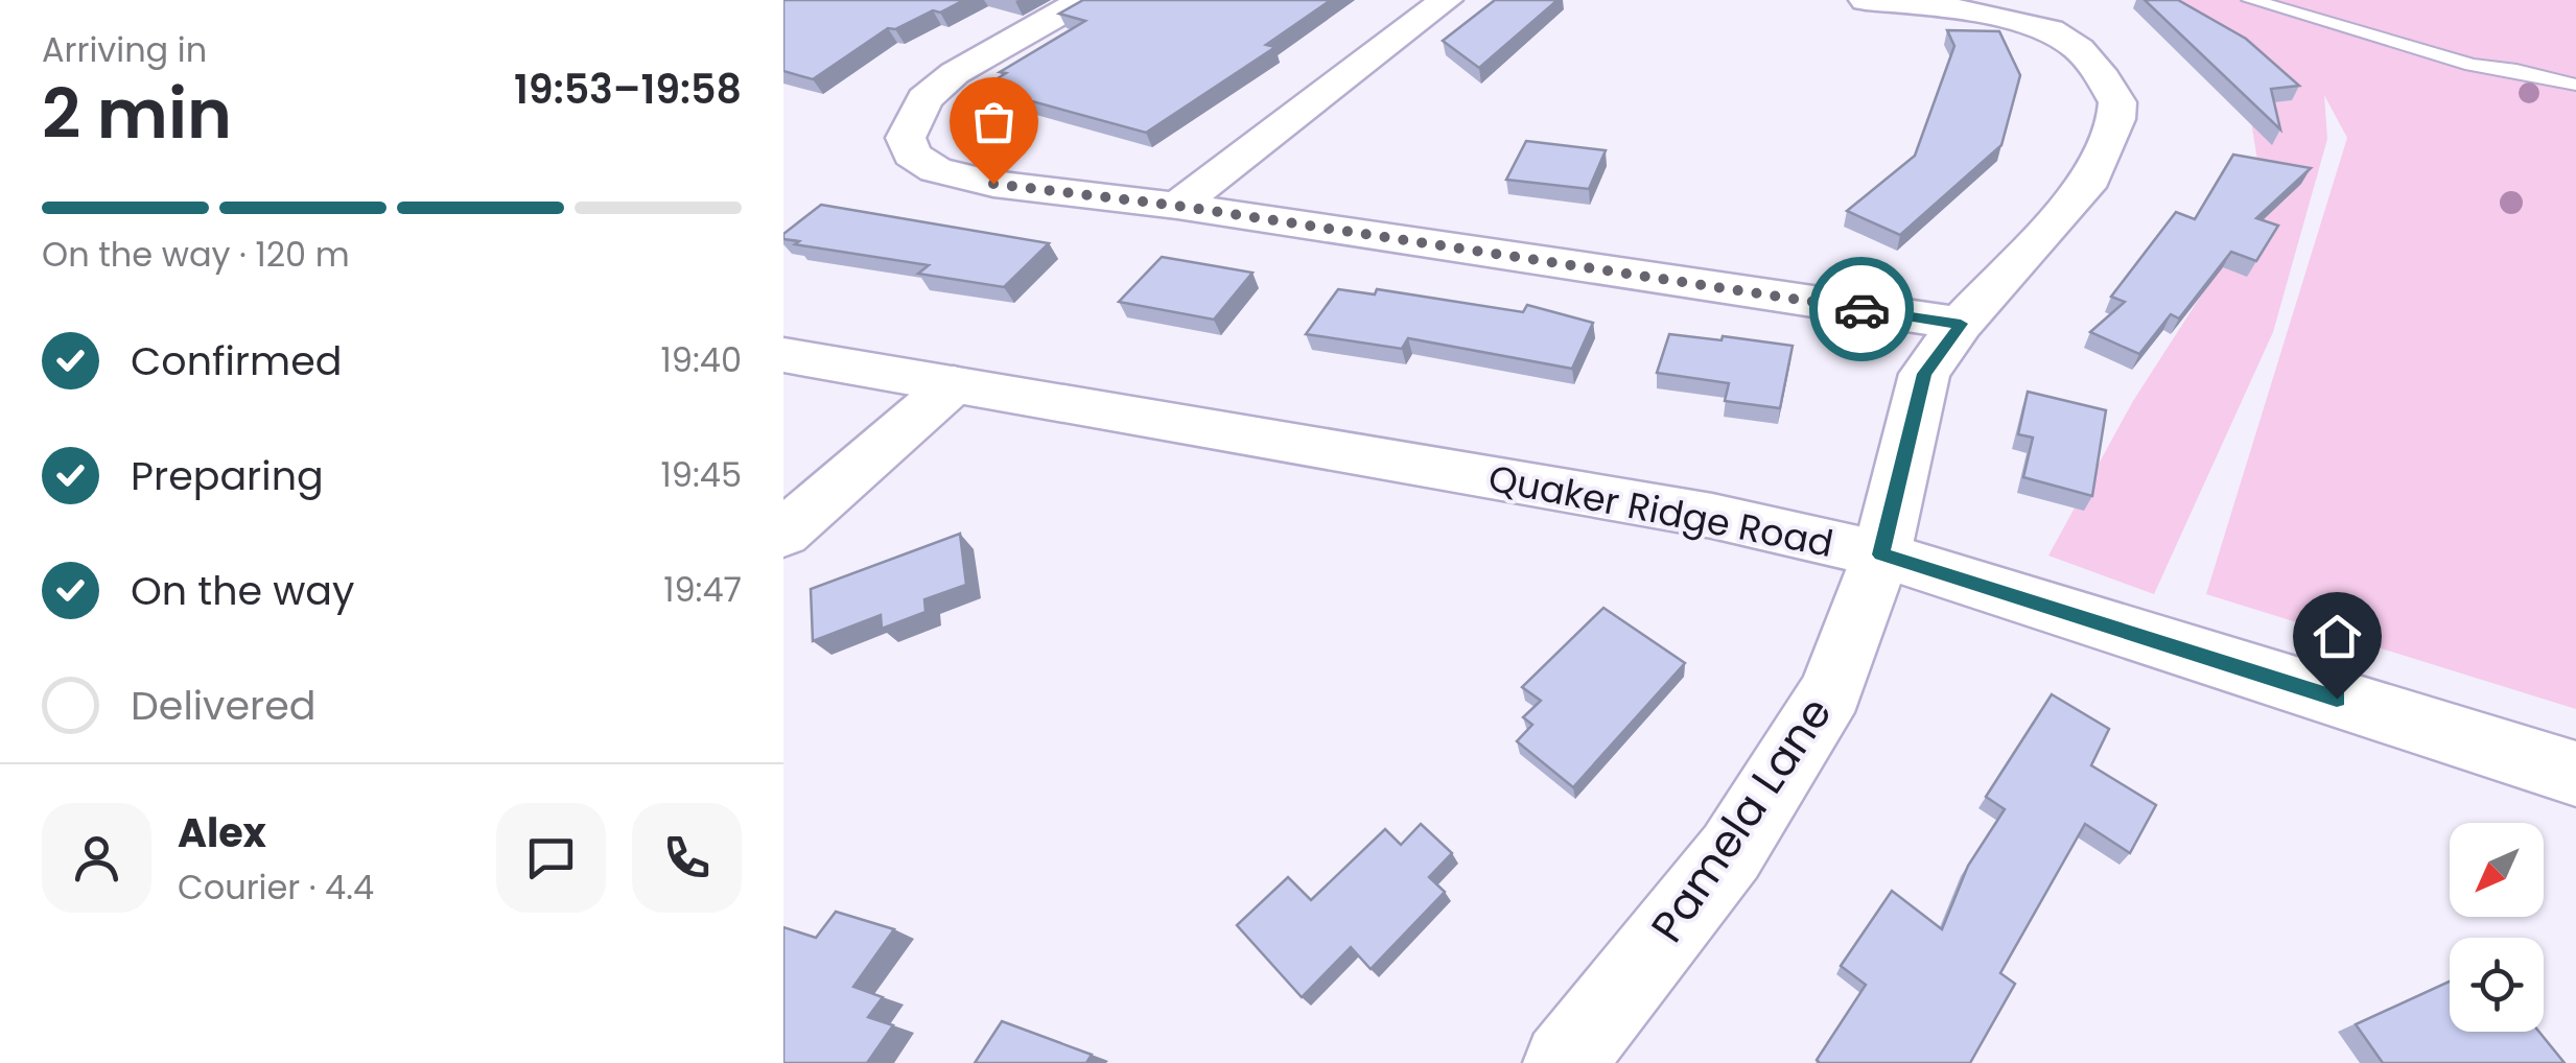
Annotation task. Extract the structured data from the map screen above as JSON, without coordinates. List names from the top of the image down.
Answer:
{
  "streets": {
    "street": ["Quaker Ridge Road", "Pamela Lane"]
  },
  "crossings": [
    ["Quaker Ridge Road", "Pamela Lane"]
  ],
  "north": "bottom left",
  "page": {
    "heading": ["2 min", "Arriving in", "19:53–19:58"],
    "panel": ["Alex", "Courier · 4.4"],
    "bar": "On the way · 120 m",
    "list": [
      ["Confirmed", "19:40"],
      ["Preparing", "19:45"],
      ["On the way", "19:47"],
      "Delivered"
    ]
  }
}
